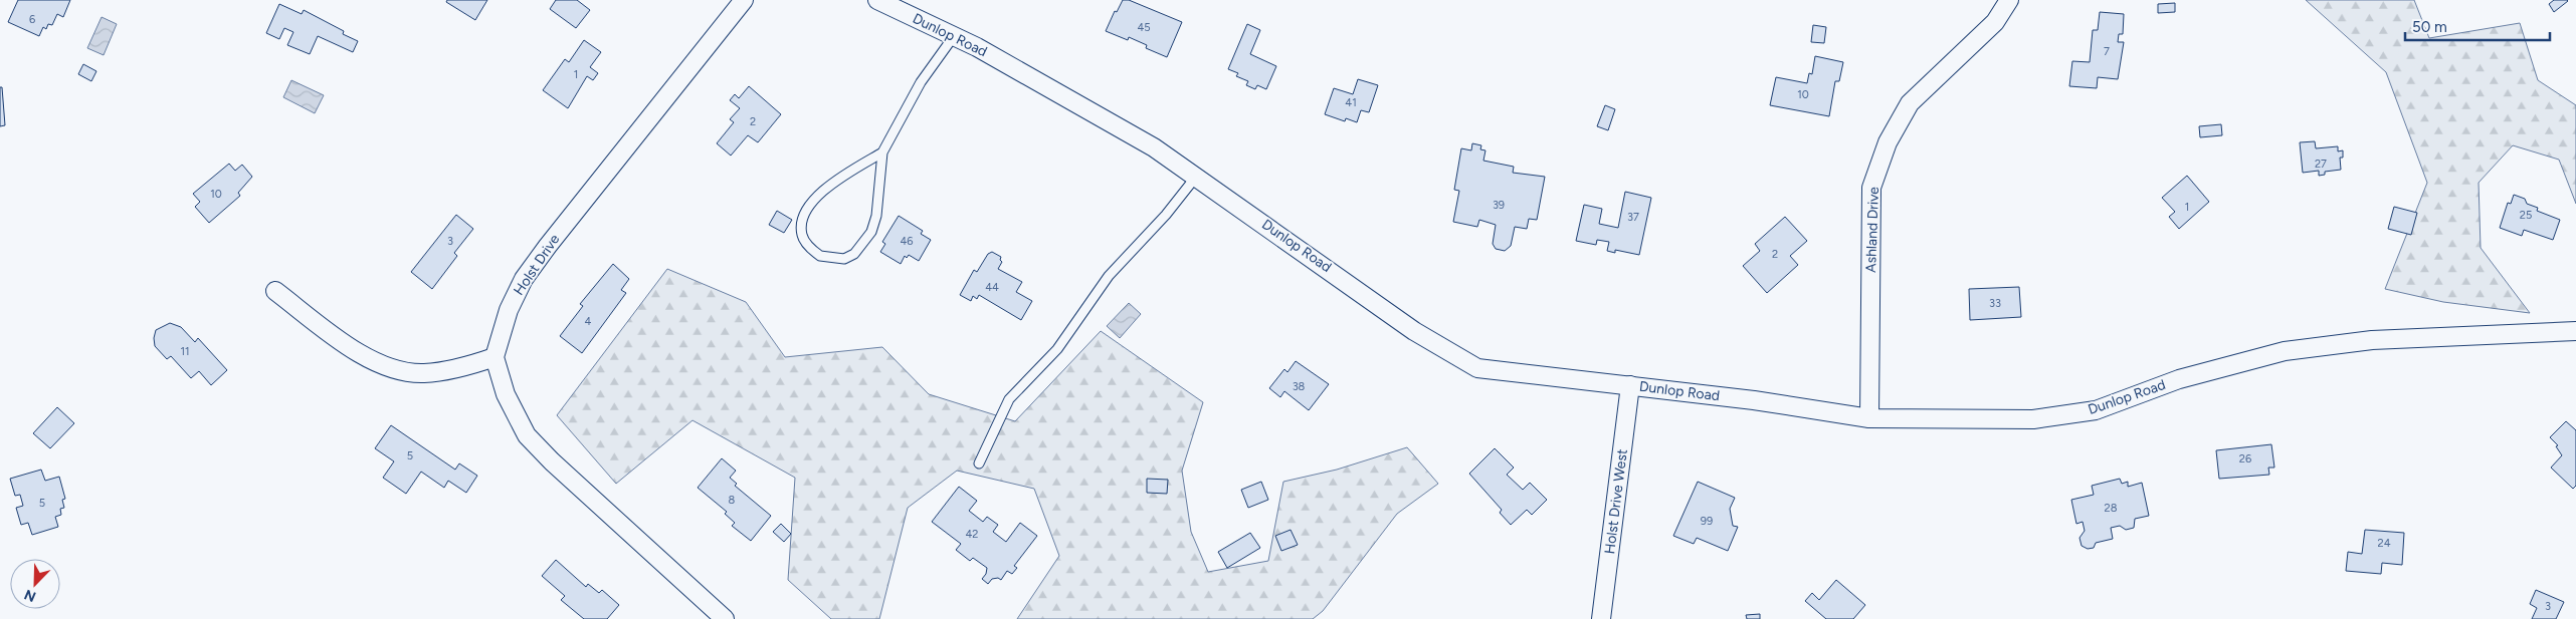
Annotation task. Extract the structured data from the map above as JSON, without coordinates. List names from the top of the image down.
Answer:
{
  "streets": {
    "street": [
      "Dunlop Road",
      "Ashland Drive",
      "Holst Drive",
      "Holst Drive West"
    ]
  },
  "crossings": [
    ["Dunlop Road", "Ashland Drive"],
    ["Dunlop Road", "Holst Drive West"]
  ],
  "house_numbers": [
    "6",
    "45",
    "7",
    "1",
    "10",
    "41",
    "2",
    "27",
    "10",
    "39",
    "1",
    "25",
    "37",
    "3",
    "46",
    "2",
    "44",
    "33",
    "4",
    "11",
    "38",
    "5",
    "26",
    "8",
    "5",
    "28",
    "99",
    "42",
    "24",
    "3"
  ],
  "scale_bar": "50 m",
  "north": "bottom left"
}
